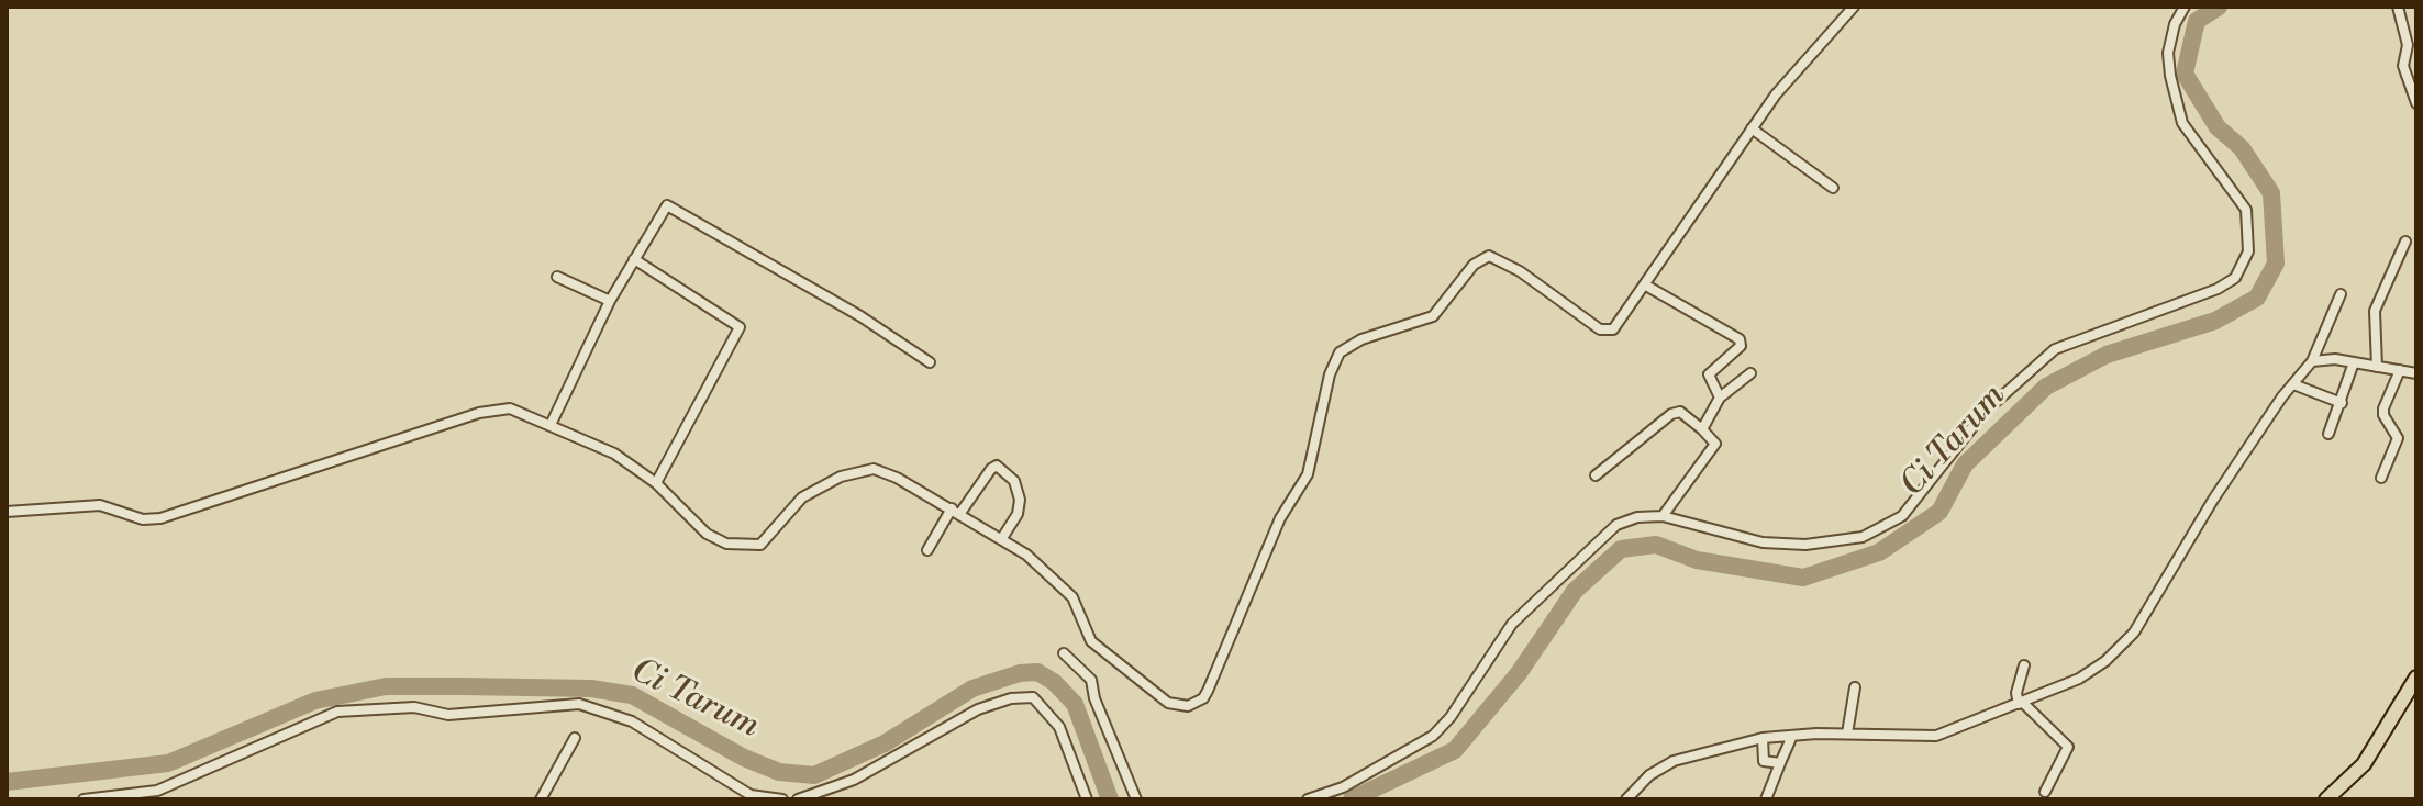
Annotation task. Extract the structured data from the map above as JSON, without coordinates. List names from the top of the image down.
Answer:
{
  "water": ["Ci Tarum"]
}
